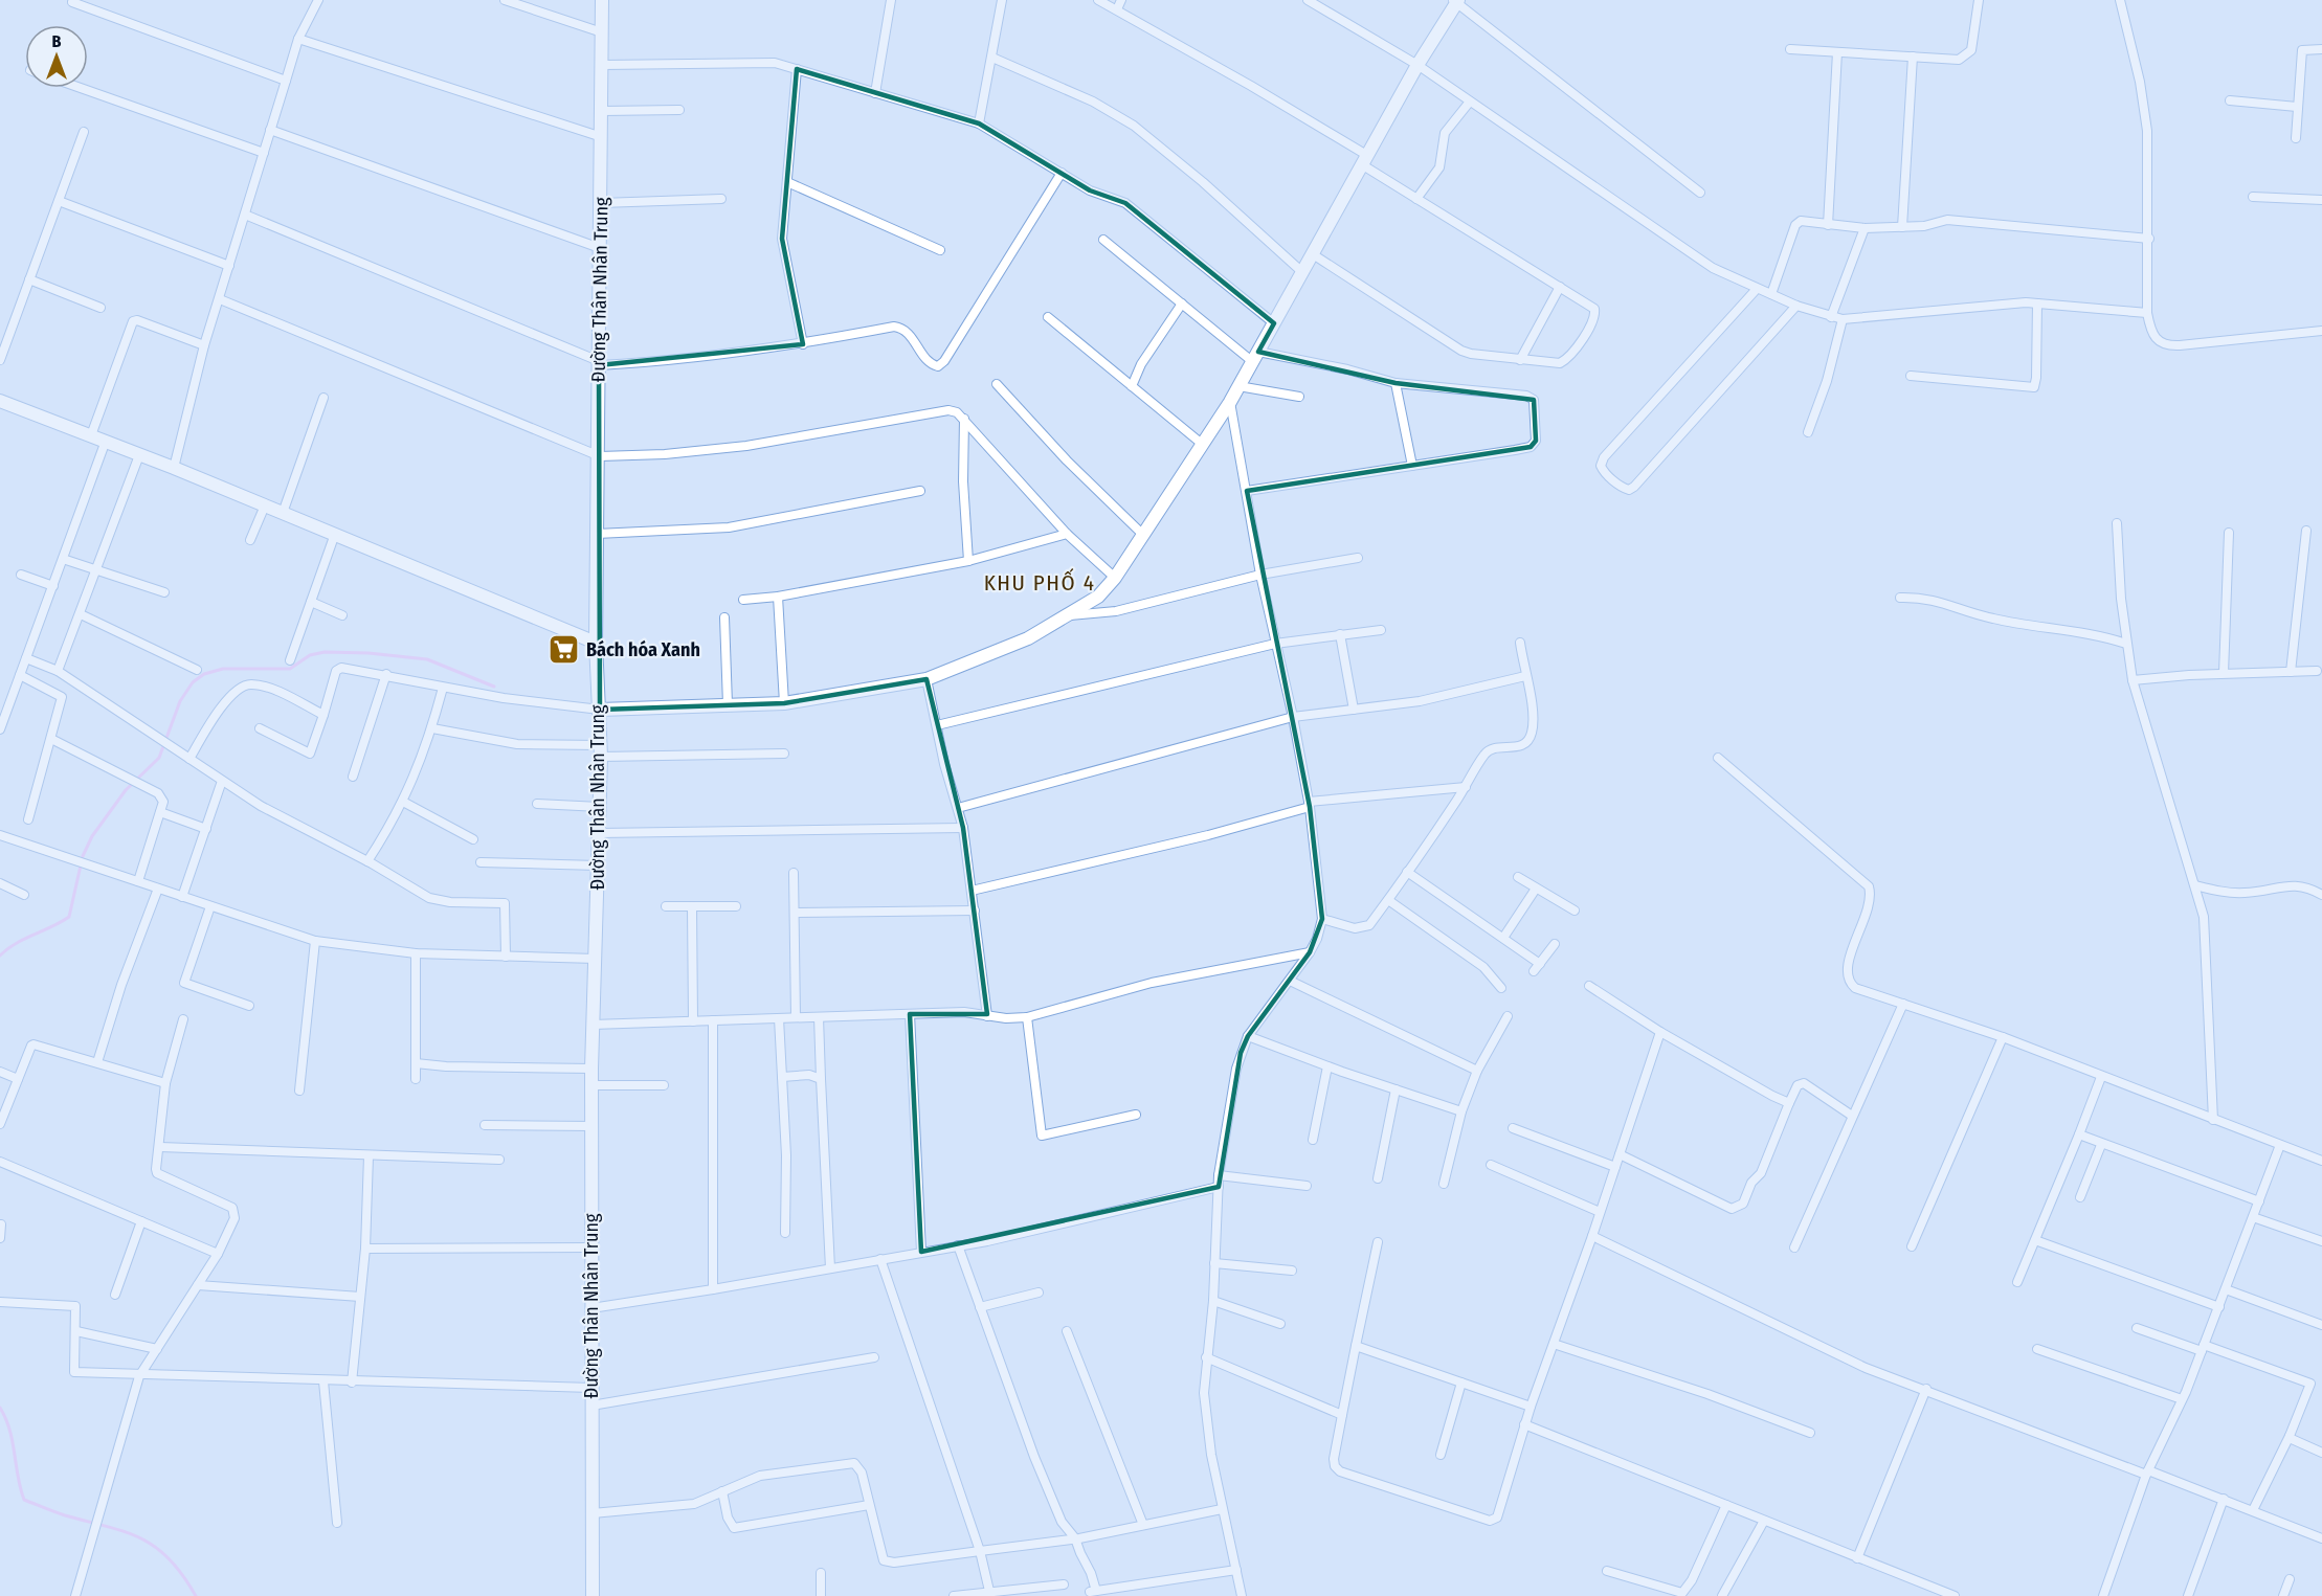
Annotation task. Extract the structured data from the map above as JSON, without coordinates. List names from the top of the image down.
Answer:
{
  "streets": {
    "street": ["Đường Thân Nhân Trung"]
  },
  "districts": ["KHU PHỐ 4"],
  "places": {
    "supermarket": ["Bách hóa Xanh"]
  },
  "north": "top"
}
